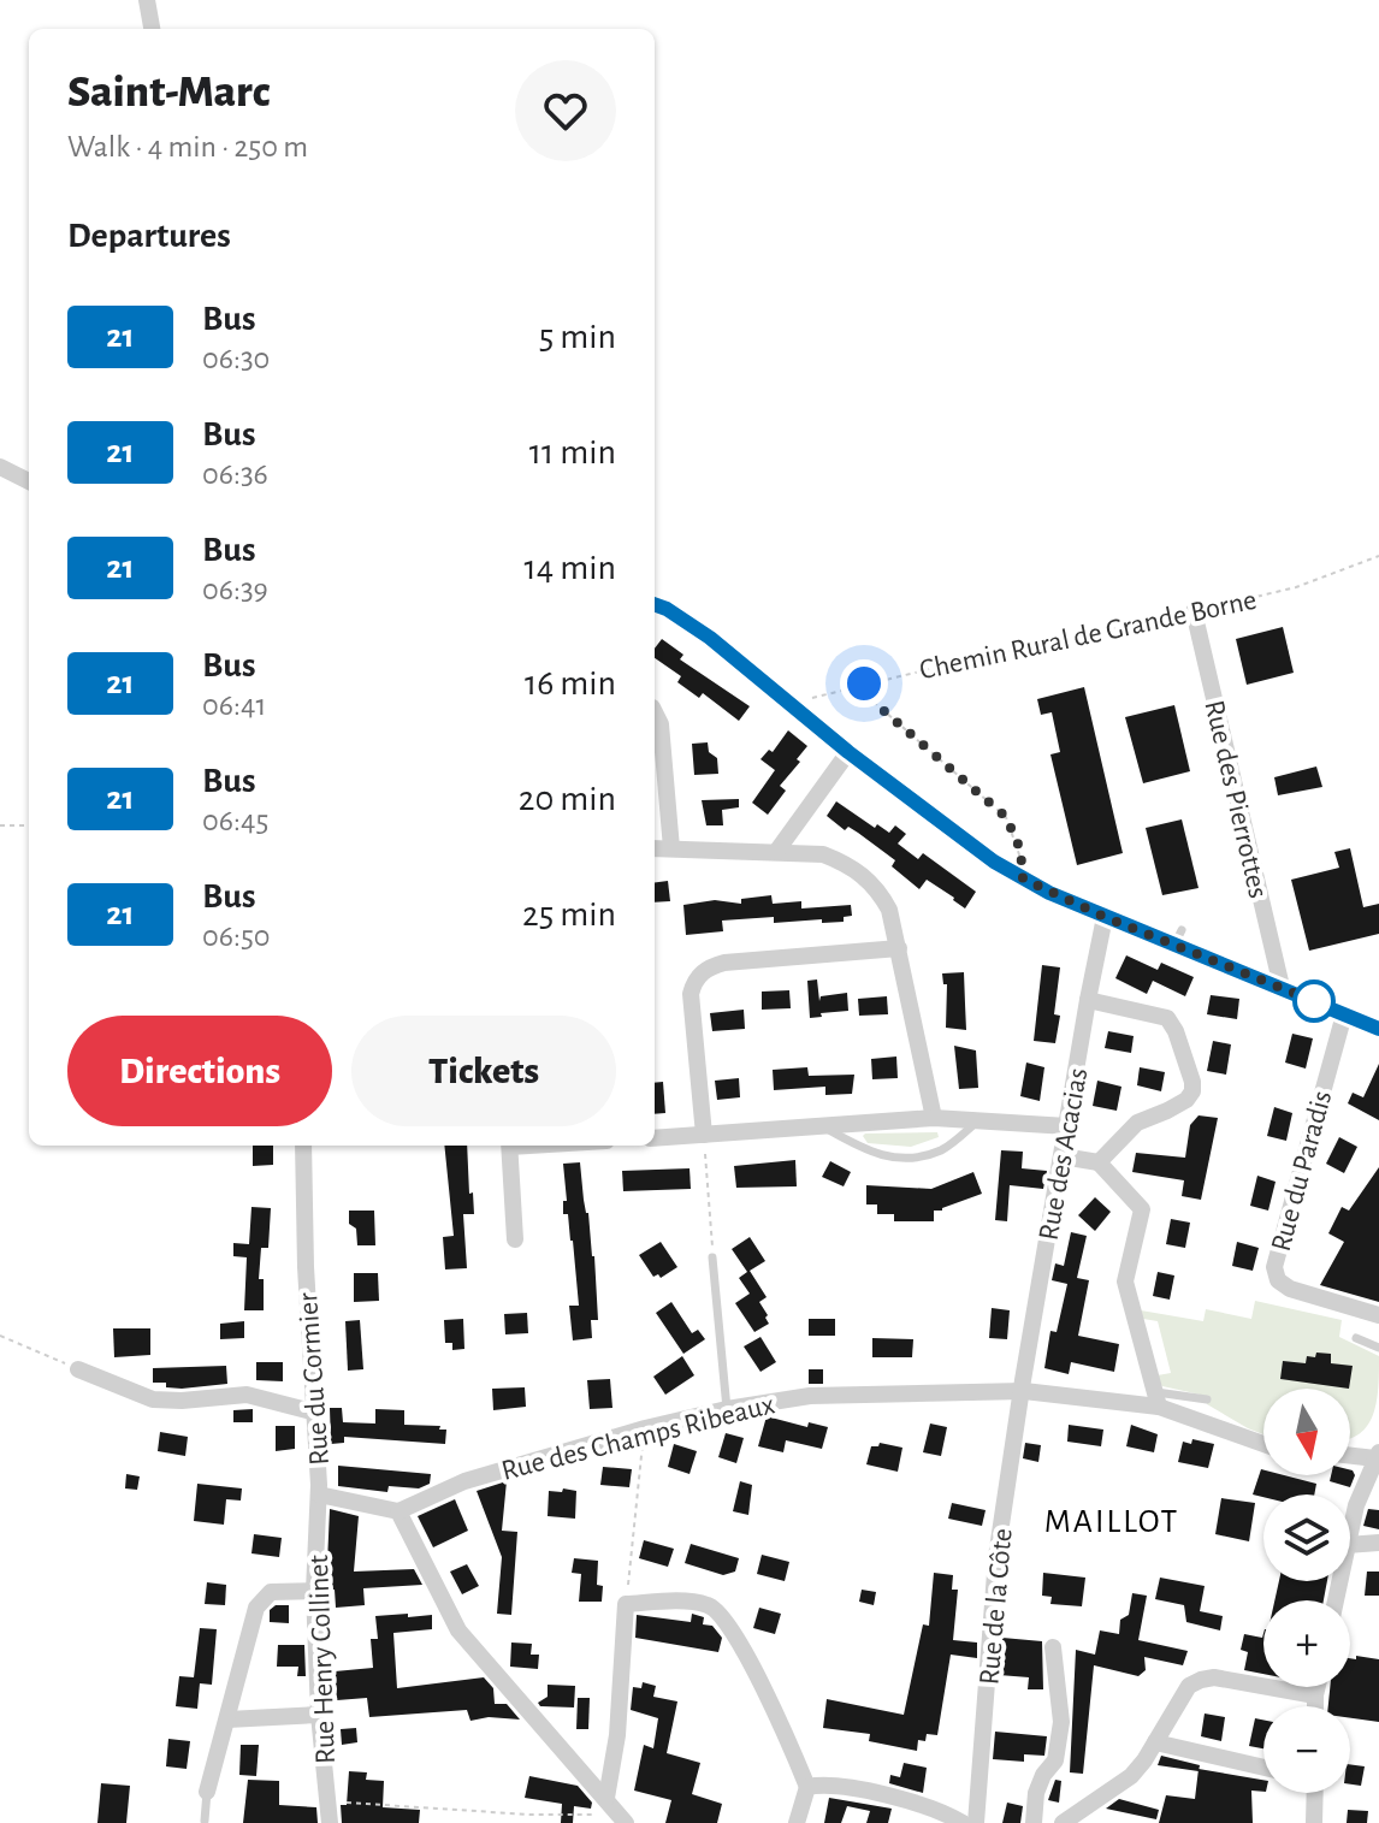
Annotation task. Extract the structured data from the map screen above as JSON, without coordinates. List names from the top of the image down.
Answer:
{
  "streets": {
    "street": [
      "Rue des Pierrottes",
      "Rue des Acacias",
      "Rue du Paradis",
      "Rue du Cormier",
      "Rue des Champs Ribeaux",
      "Rue de la Côte",
      "Rue Henry Collinet"
    ],
    "path": ["Chemin Rural de Grande Borne"]
  },
  "crossings": [
    ["Chemin Rural de Grande Borne", "Rue des Pierrottes"],
    ["Rue des Acacias", "Rue des Champs Ribeaux"],
    ["Rue des Acacias", "Rue de la Côte"],
    ["Rue du Cormier", "Rue des Champs Ribeaux"],
    ["Rue du Cormier", "Rue Henry Collinet"],
    ["Rue des Champs Ribeaux", "Rue de la Côte"]
  ],
  "districts": ["MAILLOT"],
  "lines": ["bus line 21"],
  "north": "bottom",
  "page": {
    "heading": [
      ["Saint-Marc", "Walk · 4 min · 250 m"],
      "Departures"
    ],
    "list": [
      {
        "mark": "21",
        "name": "Bus",
        "note": "06:30",
        "value": "5 min"
      },
      {
        "mark": "21",
        "name": "Bus",
        "note": "06:36",
        "value": "11 min"
      },
      {
        "mark": "21",
        "name": "Bus",
        "note": "06:39",
        "value": "14 min"
      },
      {
        "mark": "21",
        "name": "Bus",
        "note": "06:41",
        "value": "16 min"
      },
      {
        "mark": "21",
        "name": "Bus",
        "note": "06:45",
        "value": "20 min"
      },
      {
        "mark": "21",
        "name": "Bus",
        "note": "06:50",
        "value": "25 min"
      }
    ],
    "buttons": ["Directions", "Tickets"],
    "map_buttons": ["+", "−"]
  }
}
